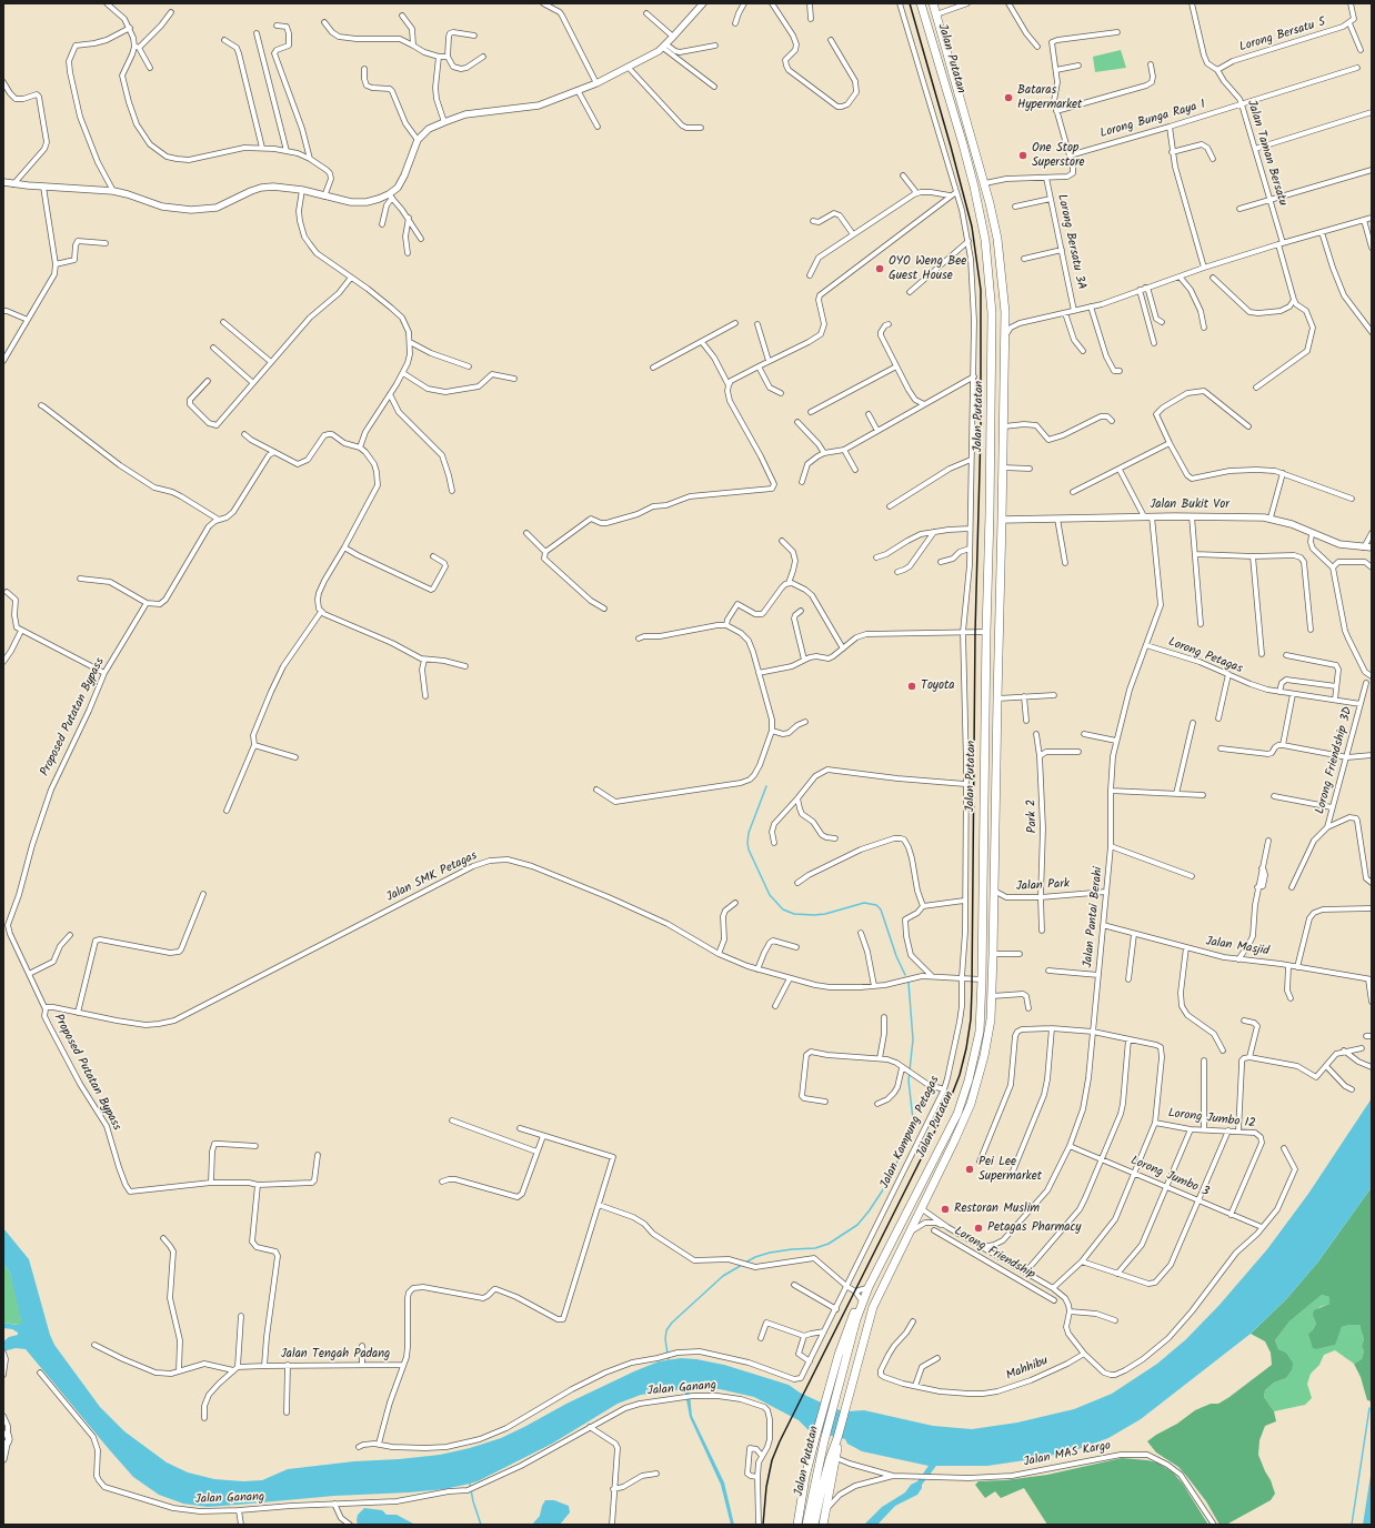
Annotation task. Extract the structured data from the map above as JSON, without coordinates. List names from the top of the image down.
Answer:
{
  "streets": {
    "highway": ["Jalan Putatan"],
    "main road": ["Jalan Bukit Vor"],
    "street": [
      "Lorong Bersatu 5",
      "Lorong Bunga Raya 1",
      "Jalan Taman Bersatu",
      "Lorong Bersatu 3A",
      "Lorong Petagas",
      "Proposed Putatan Bypass",
      "Lorong Friendship 3D",
      "Park 2",
      "Jalan SMK Petagas",
      "Jalan Park",
      "Jalan Pantai Berahi",
      "Jalan Masjid",
      "Lorong Jumbo 12",
      "Jalan Kampung Petagas",
      "Lorong Jumbo 3",
      "Lorong Friendship",
      "Jalan Tengah Padang",
      "Mahhibu",
      "Jalan Ganang",
      "Jalan MAS Kargo"
    ]
  },
  "crossings": [
    ["Lorong Bersatu 5", "Jalan Taman Bersatu"],
    ["Jalan Putatan", "Jalan Bukit Vor"],
    ["Jalan Putatan", "Jalan SMK Petagas"],
    ["Jalan Putatan", "Jalan Park"],
    ["Lorong Bunga Raya 1", "Jalan Taman Bersatu"],
    ["Jalan Bukit Vor", "Jalan Pantai Berahi"],
    ["Lorong Petagas", "Lorong Friendship 3D"],
    ["Lorong Petagas", "Jalan Pantai Berahi"],
    ["Proposed Putatan Bypass", "Jalan SMK Petagas"],
    ["Proposed Putatan Bypass", "Jalan Tengah Padang"],
    ["Park 2", "Jalan Park"],
    ["Jalan SMK Petagas", "Jalan Kampung Petagas"],
    ["Jalan Park", "Jalan Pantai Berahi"],
    ["Jalan Pantai Berahi", "Jalan Masjid"],
    ["Jalan Pantai Berahi", "Lorong Jumbo 3"],
    ["Lorong Jumbo 12", "Lorong Jumbo 3"],
    ["Lorong Jumbo 12", "Lorong Friendship"],
    ["Lorong Jumbo 3", "Lorong Friendship"]
  ],
  "places": [
    "Bataras Hypermarket",
    "One Stop Superstore",
    "OYO Weng Bee Guest House",
    "Toyota",
    "Pei Lee Supermarket",
    "Restoran Muslim",
    "Petagas Pharmacy"
  ]
}
